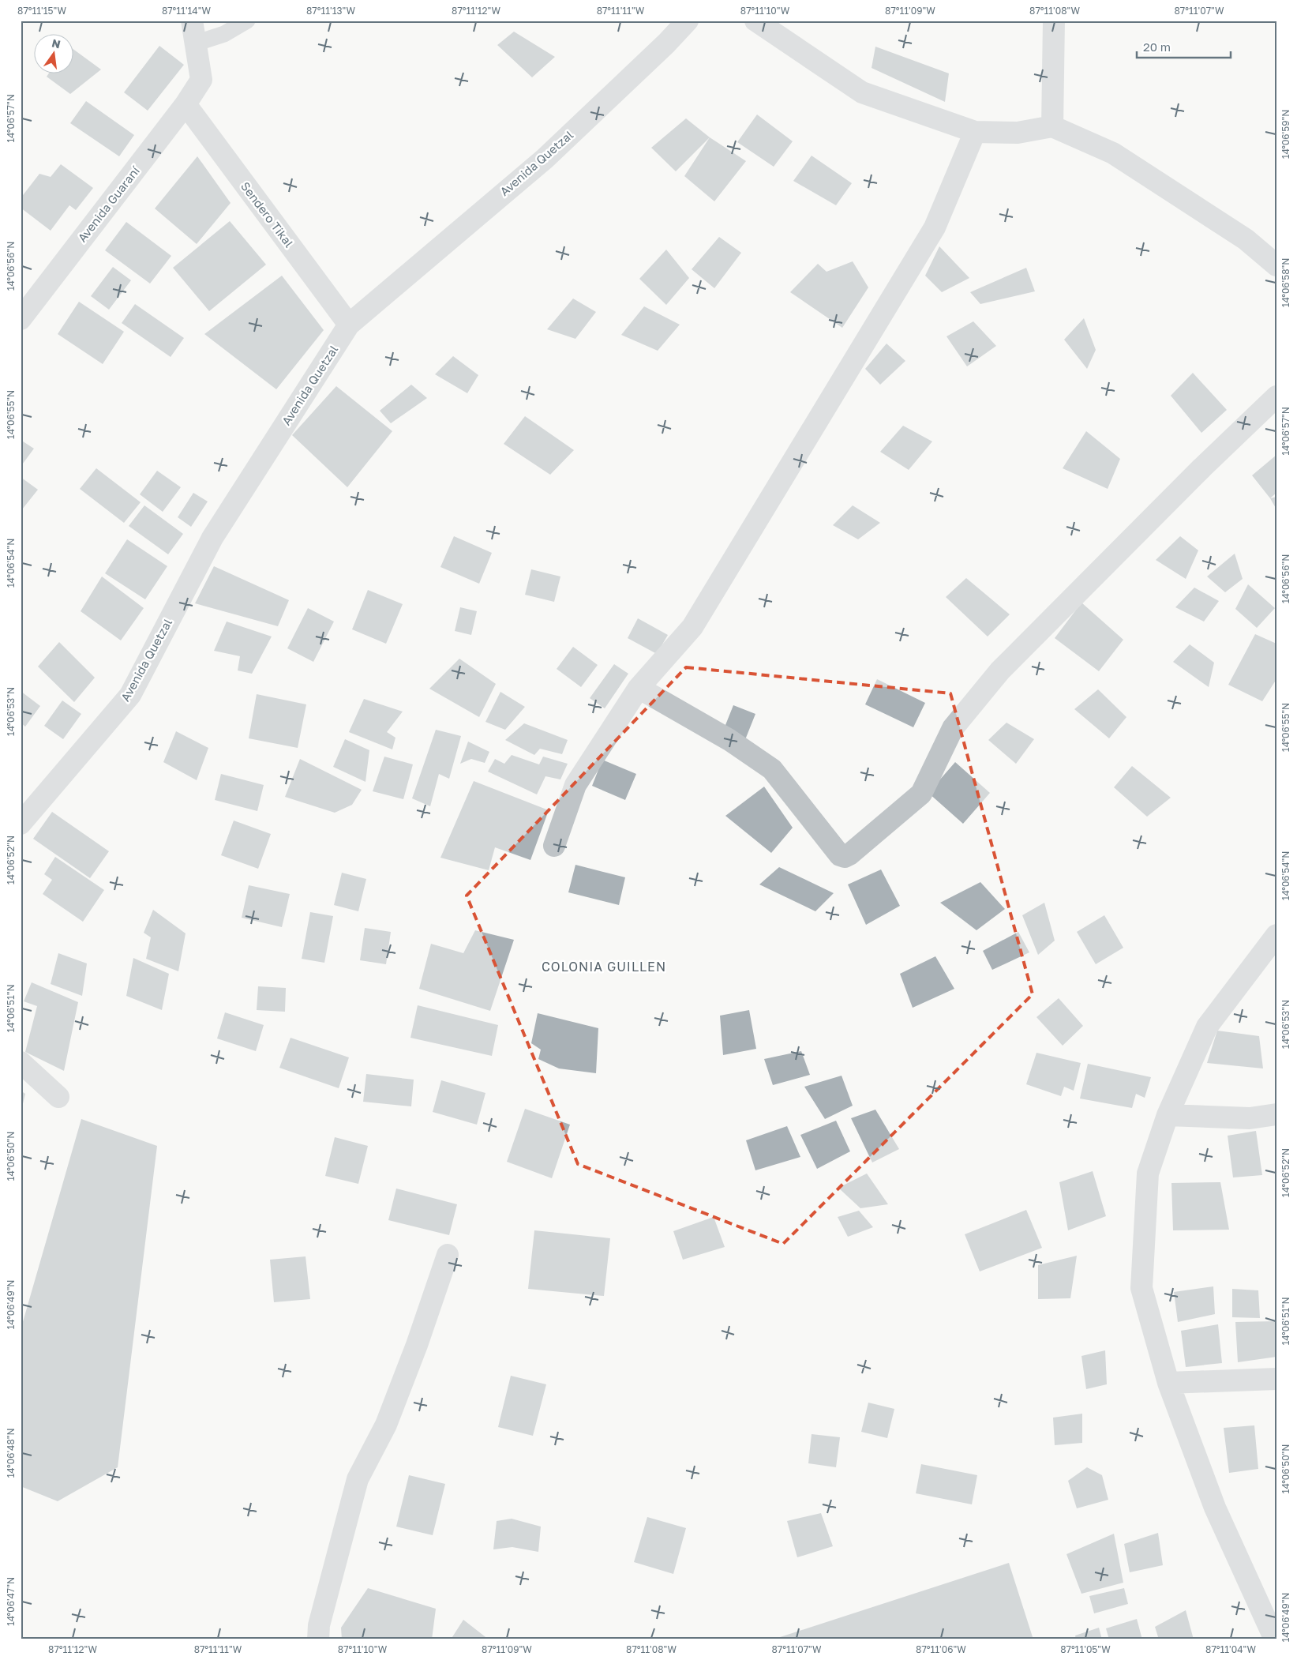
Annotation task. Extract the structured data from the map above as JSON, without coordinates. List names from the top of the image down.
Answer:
{
  "streets": {
    "street": ["Avenida Quetzal", "Avenida Guaraní", "Sendero Tikal"]
  },
  "crossings": [
    ["Avenida Quetzal", "Sendero Tikal"],
    ["Avenida Guaraní", "Sendero Tikal"]
  ],
  "districts": ["COLONIA GUILLEN"],
  "scale_bar": "20 m",
  "north": "top",
  "coordinates": [
    "87°11'15\"W",
    "87°11'14\"W",
    "87°11'13\"W",
    "87°11'12\"W",
    "87°11'11\"W",
    "87°11'10\"W",
    "87°11'09\"W",
    "87°11'08\"W",
    "87°11'07\"W",
    "14°06'57\"N",
    "14°06'59\"N",
    "14°06'56\"N",
    "14°06'58\"N",
    "14°06'55\"N",
    "14°06'54\"N",
    "14°06'53\"N",
    "14°06'52\"N",
    "14°06'51\"N",
    "14°06'50\"N",
    "14°06'49\"N",
    "14°06'48\"N",
    "14°06'47\"N",
    "87°11'06\"W",
    "87°11'05\"W",
    "87°11'04\"W"
  ]
}
